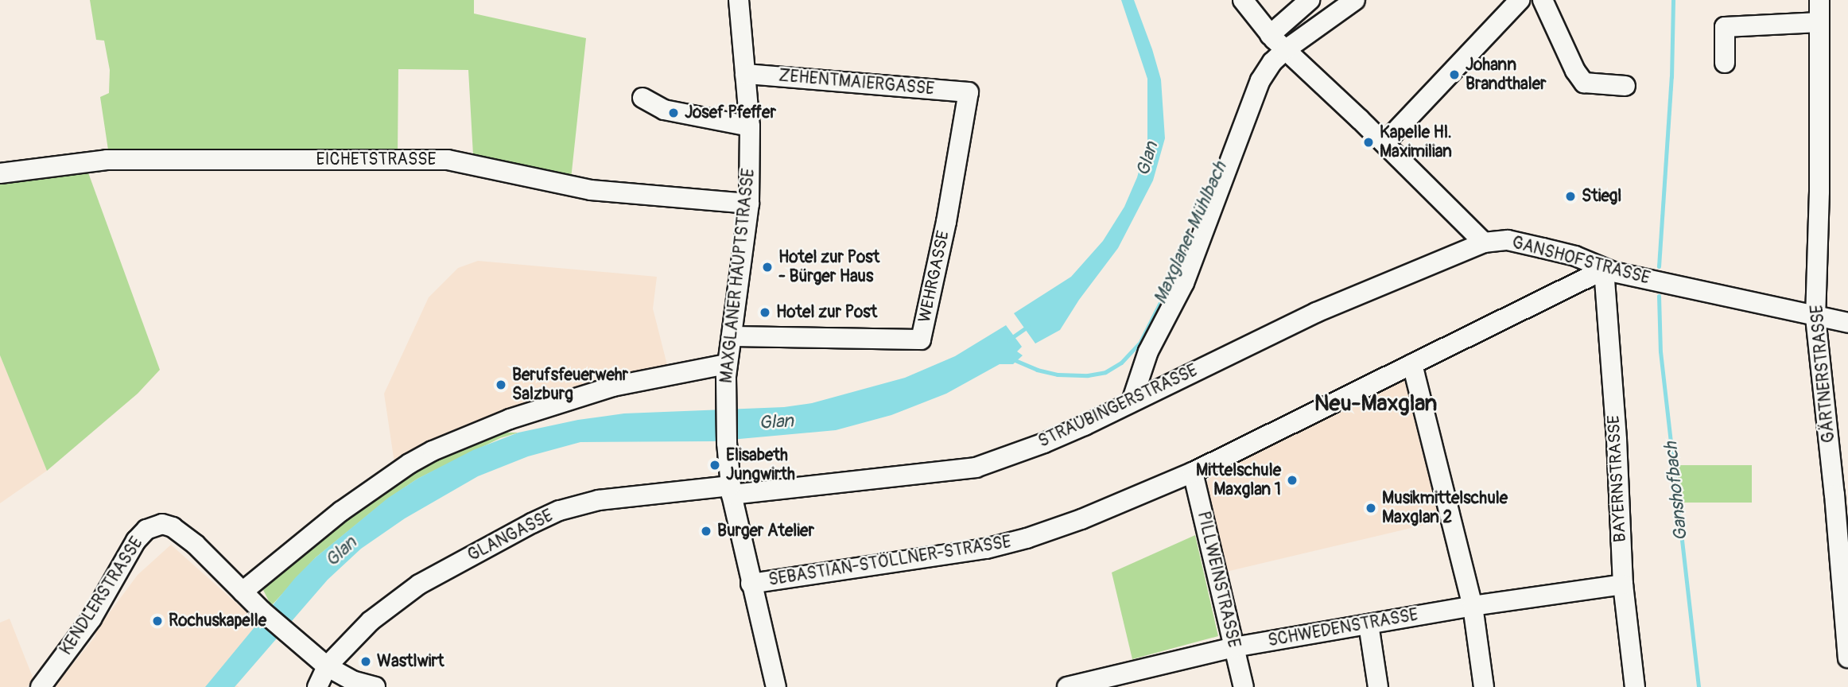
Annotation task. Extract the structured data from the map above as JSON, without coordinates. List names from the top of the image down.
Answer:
{
  "streets": {
    "street": [
      "ZEHENTMAIERGASSE",
      "EICHETSTRASSE",
      "GANSHOFSTRASSE",
      "MAXGLANER HAUPTSTRASSE",
      "WEHRGASSE",
      "GÄRTNERSTRASSE",
      "STRAUBINGERSTRASSE",
      "BAYERNSTRASSE",
      "GLANGASSE",
      "SEBASTIAN-STÖLLNER-STRASSE",
      "PILLWEINSTRASSE",
      "KENDLERSTRASSE",
      "SCHWEDENSTRASSE"
    ]
  },
  "crossings": [
    ["ZEHENTMAIERGASSE", "MAXGLANER HAUPTSTRASSE"],
    ["ZEHENTMAIERGASSE", "WEHRGASSE"],
    ["EICHETSTRASSE", "MAXGLANER HAUPTSTRASSE"],
    ["GANSHOFSTRASSE", "GÄRTNERSTRASSE"],
    ["GANSHOFSTRASSE", "STRAUBINGERSTRASSE"],
    ["GANSHOFSTRASSE", "BAYERNSTRASSE"],
    ["GANSHOFSTRASSE", "SEBASTIAN-STÖLLNER-STRASSE"],
    ["MAXGLANER HAUPTSTRASSE", "WEHRGASSE"],
    ["MAXGLANER HAUPTSTRASSE", "STRAUBINGERSTRASSE"],
    ["MAXGLANER HAUPTSTRASSE", "GLANGASSE"],
    ["MAXGLANER HAUPTSTRASSE", "SEBASTIAN-STÖLLNER-STRASSE"],
    ["STRAUBINGERSTRASSE", "GLANGASSE"],
    ["BAYERNSTRASSE", "SEBASTIAN-STÖLLNER-STRASSE"],
    ["BAYERNSTRASSE", "SCHWEDENSTRASSE"],
    ["SEBASTIAN-STÖLLNER-STRASSE", "PILLWEINSTRASSE"],
    ["PILLWEINSTRASSE", "SCHWEDENSTRASSE"]
  ],
  "districts": ["Neu-Maxglan"],
  "water": ["Glan", "Maxglaner Mühlbach", "Ganshofbach"],
  "places": [
    "Johann Brandthaler",
    "Josef Pfeffer",
    "Kapelle Hl. Maximilian",
    "Stiegl",
    "Hotel zur Post - Bürger Haus",
    "Hotel zur Post",
    "Berufsfeuerwehr Salzburg",
    "Elisabeth Jungwirth",
    "Mittelschule Maxglan 1",
    "Musikmittelschule Maxglan 2",
    "Burger Atelier",
    "Rochuskapelle",
    "Wastlwirt"
  ]
}
